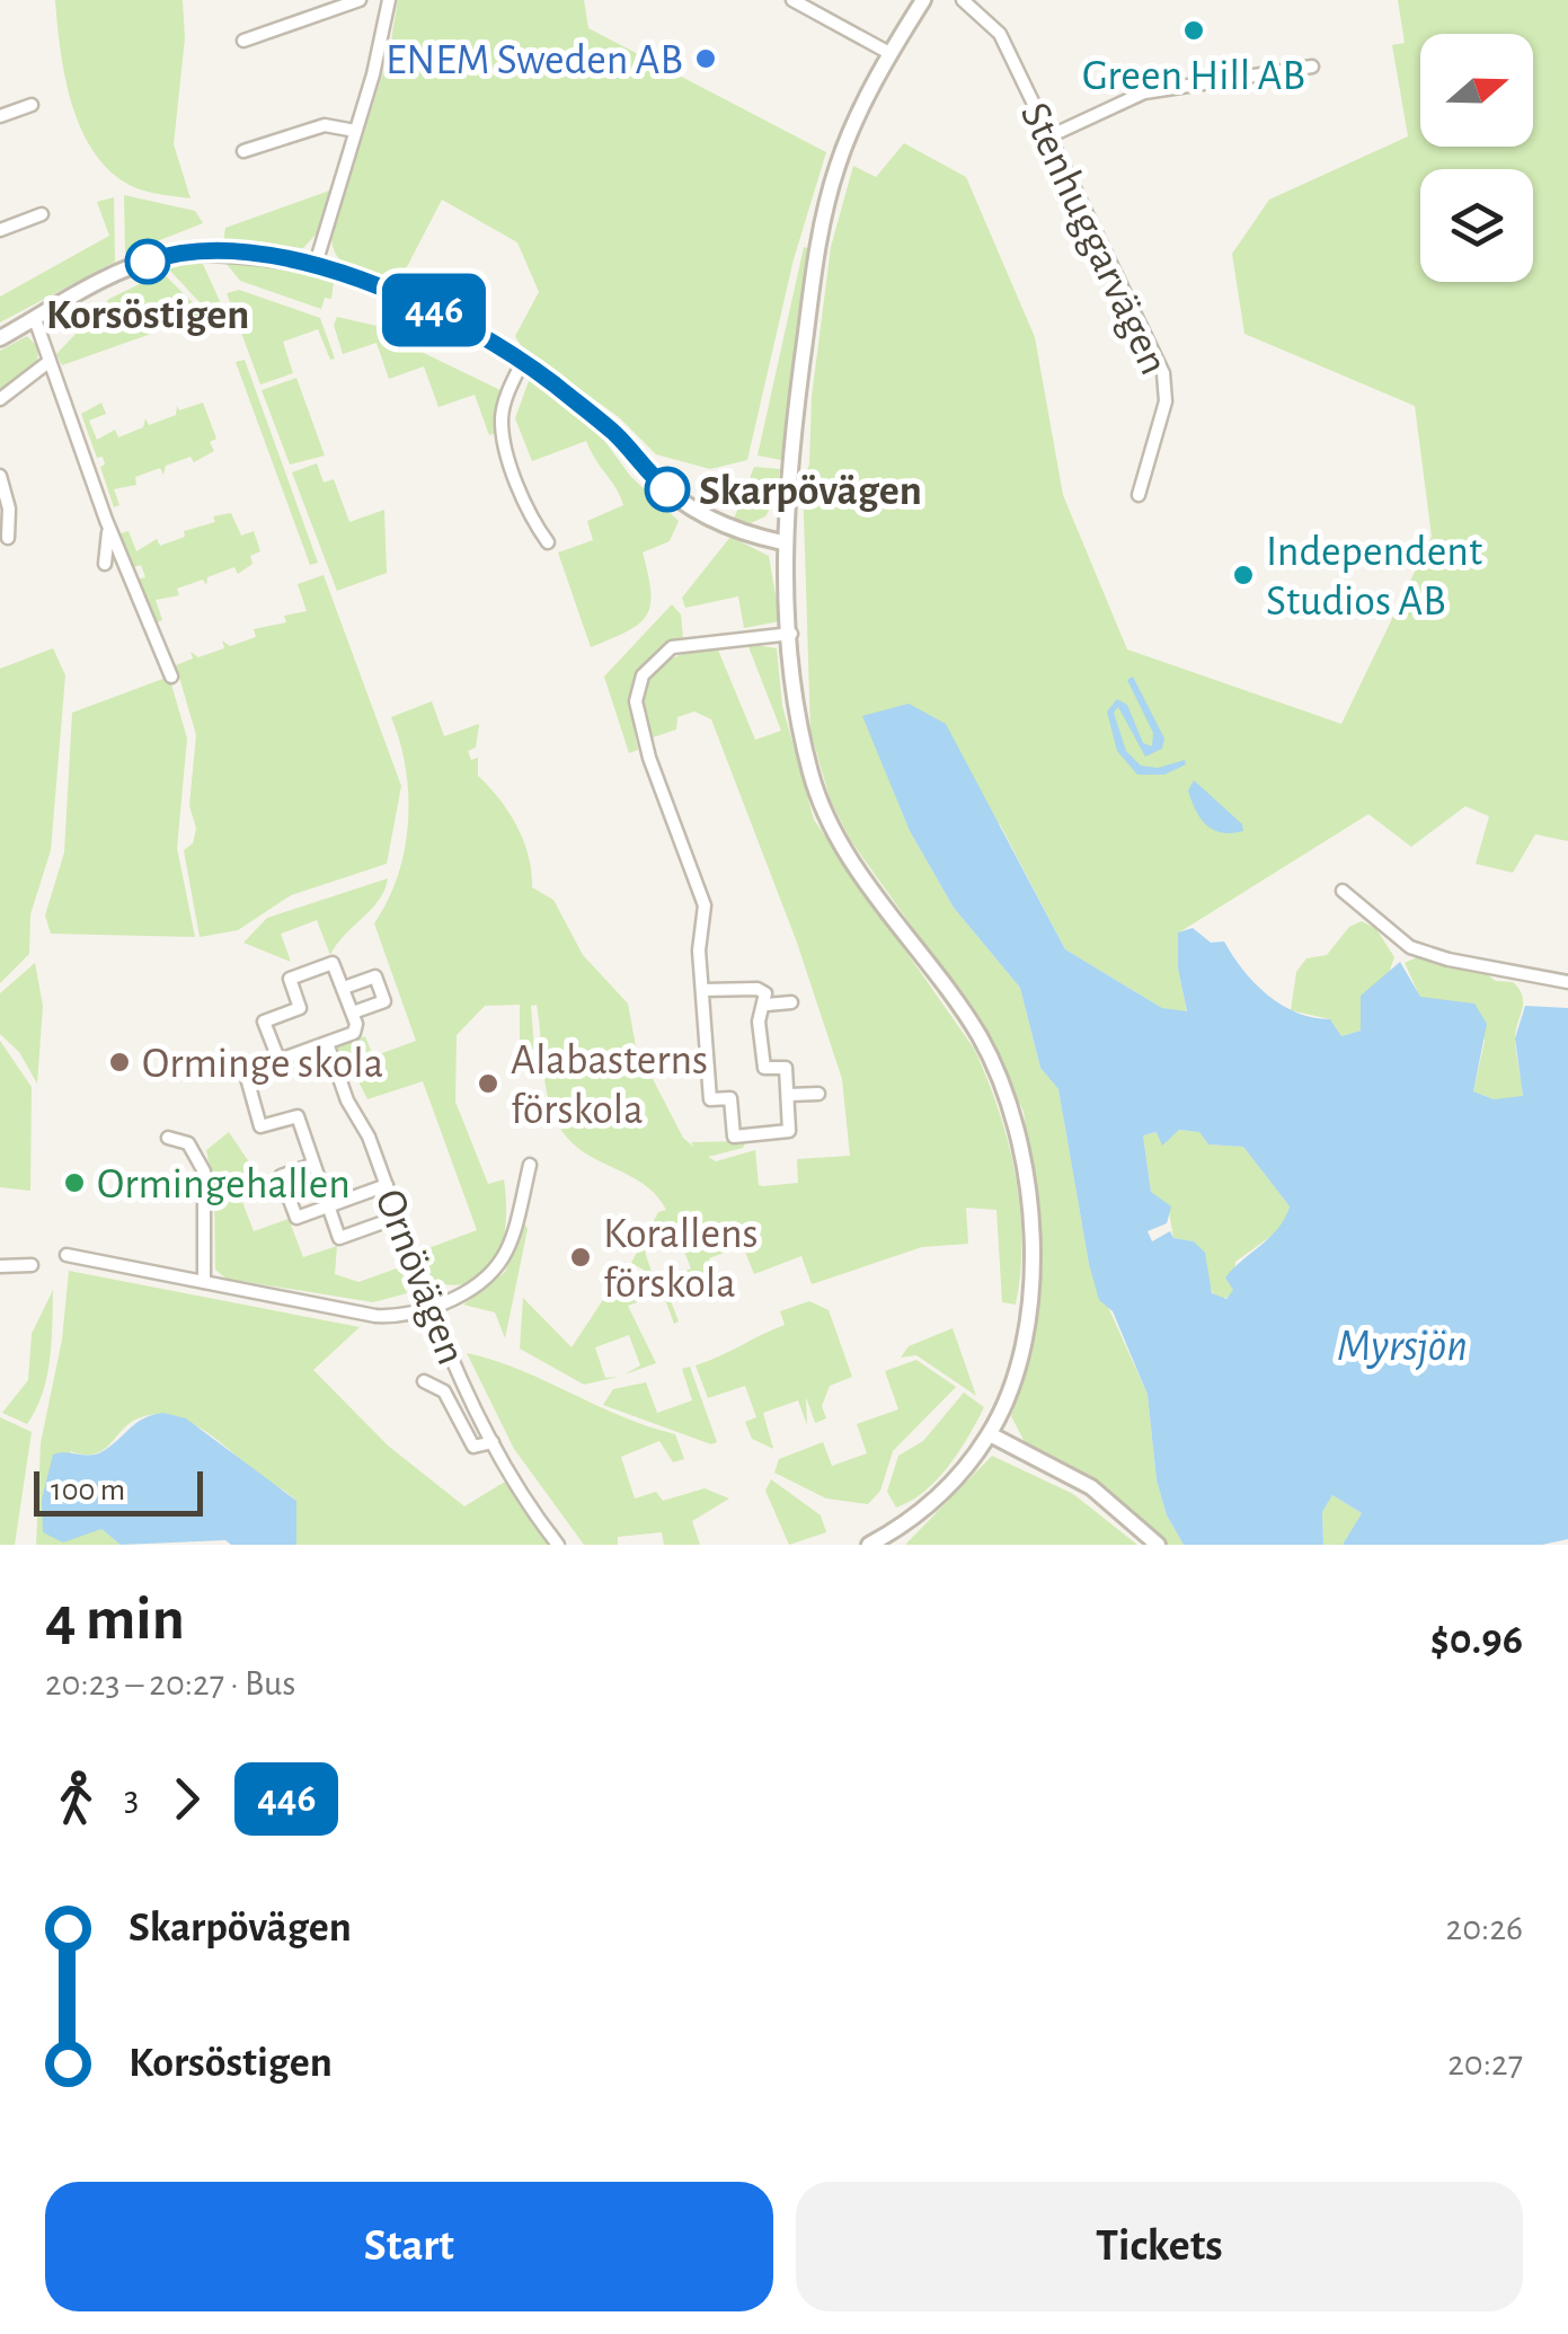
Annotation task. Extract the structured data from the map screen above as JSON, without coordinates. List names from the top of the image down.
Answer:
{
  "streets": {
    "street": ["Stenhuggarvägen", "Ornövägen"]
  },
  "water": ["Myrsjön"],
  "places": [
    "Green Hill AB",
    "ENEM Sweden AB",
    "Korsöstigen",
    "Skarpövägen",
    "Independent Studios AB",
    "Orminge skola",
    "Alabasterns förskola",
    "Ormingehallen",
    "Korallens förskola"
  ],
  "lines": ["bus line 446"],
  "scale_bar": "100 m",
  "north": "right",
  "page": {
    "on_map": "446",
    "scale": "100 m",
    "heading": ["4 min", "20:23 – 20:27 · Bus", "$0.96"],
    "legs": ["3", "446"],
    "list": [
      {
        "name": "Skarpövägen",
        "value": "20:26"
      },
      {
        "name": "Korsöstigen",
        "value": "20:27"
      }
    ],
    "buttons": ["Start", "Tickets"]
  }
}
